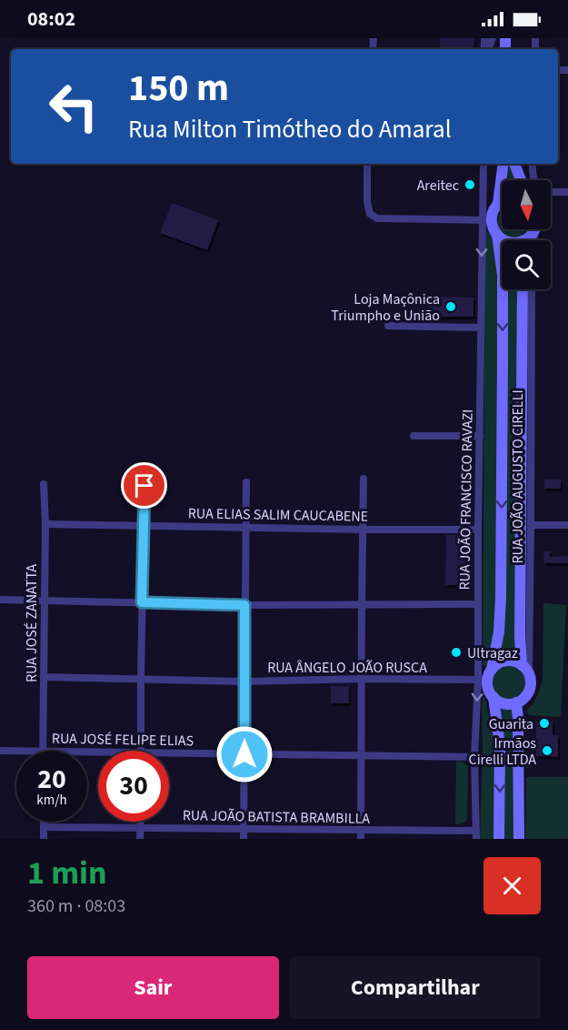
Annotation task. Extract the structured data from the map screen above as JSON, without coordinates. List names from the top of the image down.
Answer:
{
  "streets": {
    "street": [
      "RUA JOÃO AUGUSTO CIRELLI",
      "RUA JOÃO FRANCISCO RAVAZI",
      "RUA ELIAS SALIM CAUCABENE",
      "RUA JOSÉ ZANATTA",
      "RUA ÂNGELO JOÃO RUSCA",
      "RUA JOSÉ FELIPE ELIAS",
      "RUA JOÃO BATISTA BRAMBILLA"
    ]
  },
  "crossings": [
    ["RUA JOÃO AUGUSTO CIRELLI", "RUA JOÃO FRANCISCO RAVAZI"],
    ["RUA JOÃO AUGUSTO CIRELLI", "RUA ÂNGELO JOÃO RUSCA"],
    ["RUA JOÃO FRANCISCO RAVAZI", "RUA ELIAS SALIM CAUCABENE"],
    ["RUA JOÃO FRANCISCO RAVAZI", "RUA ÂNGELO JOÃO RUSCA"],
    ["RUA JOÃO FRANCISCO RAVAZI", "RUA JOSÉ FELIPE ELIAS"],
    ["RUA JOÃO FRANCISCO RAVAZI", "RUA JOÃO BATISTA BRAMBILLA"],
    ["RUA ELIAS SALIM CAUCABENE", "RUA JOSÉ ZANATTA"],
    ["RUA JOSÉ ZANATTA", "RUA ÂNGELO JOÃO RUSCA"]
  ],
  "places": [
    "Areitec",
    "Loja Maçônica Triumpho e União",
    "Ultragaz",
    "Guarita",
    "Irmãos Cirelli LTDA"
  ],
  "north": "bottom",
  "page": {
    "status": "08:02",
    "turn": ["150 m", "Rua Milton Timótheo do Amaral"],
    "speed": "20 km/h",
    "limit": "30",
    "heading": ["1 min", "360 m · 08:03"],
    "buttons": ["Sair", "Compartilhar"]
  }
}
